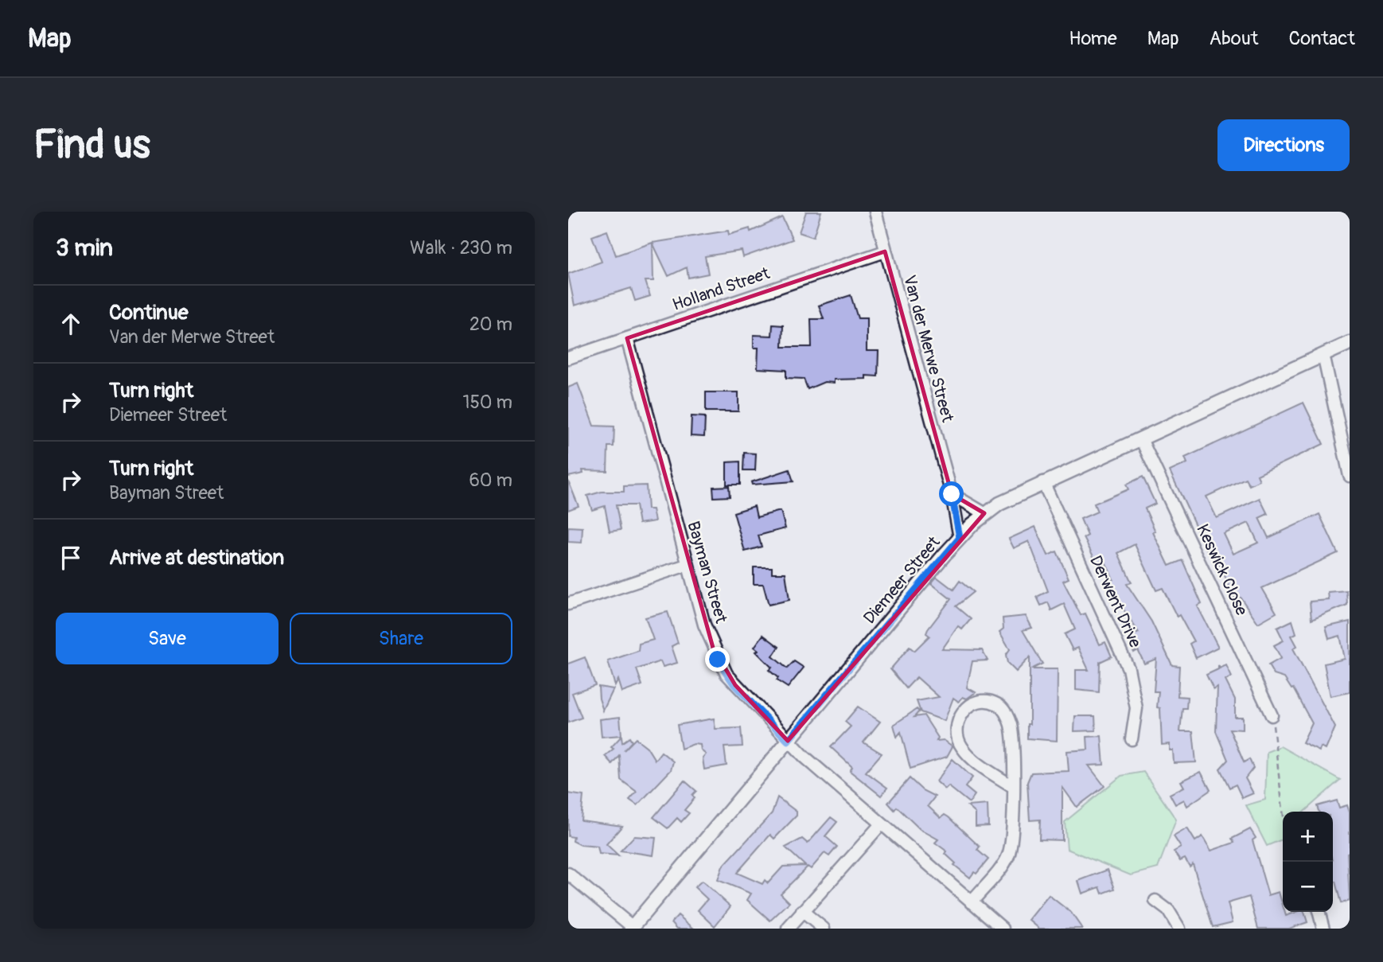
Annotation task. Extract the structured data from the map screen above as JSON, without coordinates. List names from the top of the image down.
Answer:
{
  "streets": {
    "street": [
      "Holland Street",
      "Van der Merwe Street",
      "Keswick Close",
      "Bayman Street",
      "Diemeer Street",
      "Derwent Drive"
    ]
  },
  "crossings": [
    ["Holland Street", "Van der Merwe Street"],
    ["Holland Street", "Bayman Street"],
    ["Van der Merwe Street", "Diemeer Street"],
    ["Keswick Close", "Diemeer Street"],
    ["Bayman Street", "Diemeer Street"],
    ["Diemeer Street", "Derwent Drive"]
  ],
  "page": {
    "header": "Map",
    "nav": [
      "Home",
      "Map",
      "About",
      "Contact"
    ],
    "buttons": [
      "Directions",
      ["Save", "Share"]
    ],
    "title": "Find us",
    "heading": ["3 min", "Walk · 230 m"],
    "list": [
      ["Continue", "Van der Merwe Street", "20 m"],
      ["Turn right", "Diemeer Street", "150 m"],
      ["Turn right", "Bayman Street", "60 m"],
      "Arrive at destination"
    ],
    "map_buttons": ["+", "−"]
  }
}
